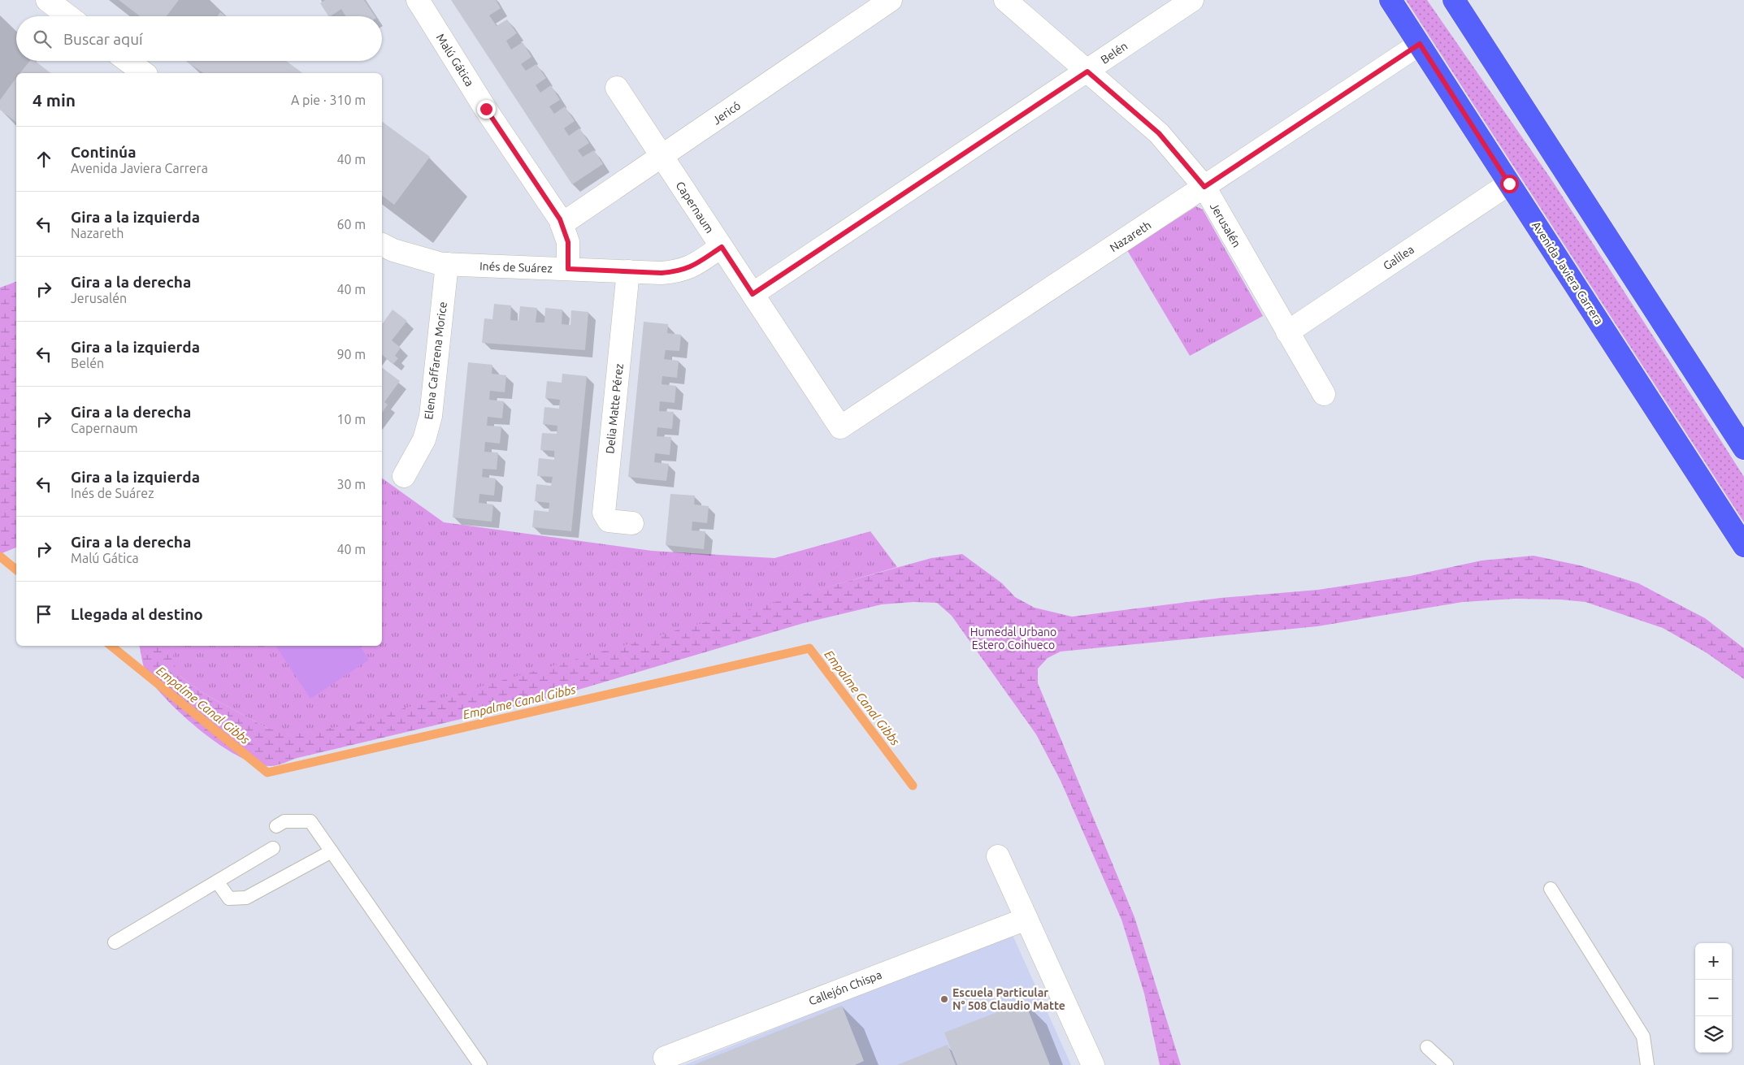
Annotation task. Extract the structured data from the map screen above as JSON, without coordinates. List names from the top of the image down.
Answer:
{
  "streets": {
    "main road": ["Avenida Javiera Carrera"],
    "street": [
      "Belén",
      "Malú Gática",
      "Jericó",
      "Capernaum",
      "Jerusalén",
      "Nazareth",
      "Galilea",
      "Inés de Suárez",
      "Elena Caffarena Morice",
      "Delia Matte Pérez",
      "Callejón Chispa"
    ]
  },
  "crossings": [
    ["Belén", "Capernaum"],
    ["Belén", "Jerusalén"],
    ["Malú Gática", "Jericó"],
    ["Malú Gática", "Inés de Suárez"],
    ["Jericó", "Capernaum"],
    ["Capernaum", "Nazareth"],
    ["Capernaum", "Inés de Suárez"],
    ["Jerusalén", "Nazareth"],
    ["Jerusalén", "Galilea"],
    ["Nazareth", "Avenida Javiera Carrera"],
    ["Galilea", "Avenida Javiera Carrera"],
    ["Inés de Suárez", "Elena Caffarena Morice"],
    ["Inés de Suárez", "Delia Matte Pérez"]
  ],
  "water": ["Empalme Canal Gibbs"],
  "parks": ["Humedal Urbano Estero Coihueco"],
  "places": ["Escuela Particular N° 508 Claudio Matte"],
  "page": {
    "search": "Buscar aquí",
    "heading": ["4 min", "A pie · 310 m"],
    "list": [
      ["Continúa", "Avenida Javiera Carrera", "40 m"],
      ["Gira a la izquierda", "Nazareth", "60 m"],
      ["Gira a la derecha", "Jerusalén", "40 m"],
      ["Gira a la izquierda", "Belén", "90 m"],
      ["Gira a la derecha", "Capernaum", "10 m"],
      ["Gira a la izquierda", "Inés de Suárez", "30 m"],
      ["Gira a la derecha", "Malú Gática", "40 m"],
      "Llegada al destino"
    ],
    "map_buttons": ["+", "−"]
  }
}
